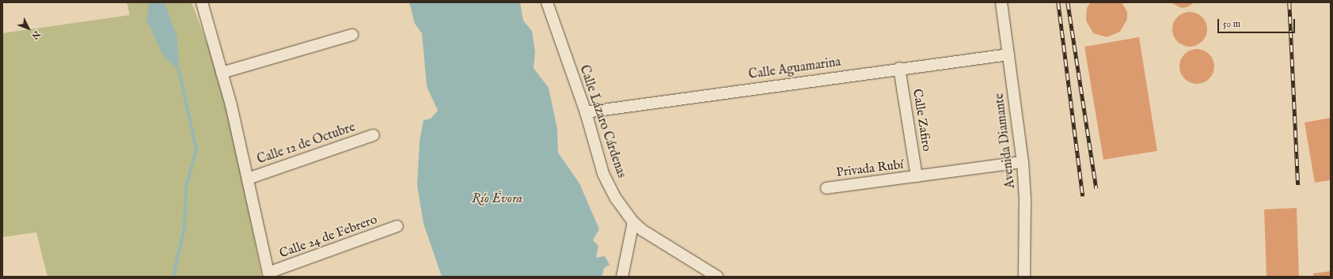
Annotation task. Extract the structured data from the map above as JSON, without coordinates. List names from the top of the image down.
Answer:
{
  "streets": {
    "street": [
      "Calle Aguamarina",
      "Calle Zafiro",
      "Calle Lázaro Cárdenas",
      "Avenida Diamante",
      "Calle 12 de Octubre",
      "Privada Rubí",
      "Calle 24 de Febrero"
    ]
  },
  "crossings": [
    ["Calle Aguamarina", "Calle Zafiro"],
    ["Calle Aguamarina", "Calle Lázaro Cárdenas"],
    ["Calle Aguamarina", "Avenida Diamante"],
    ["Calle Zafiro", "Privada Rubí"],
    ["Avenida Diamante", "Privada Rubí"]
  ],
  "water": ["Río Évora"],
  "scale_bar": "50 m",
  "north": "bottom right"
}
